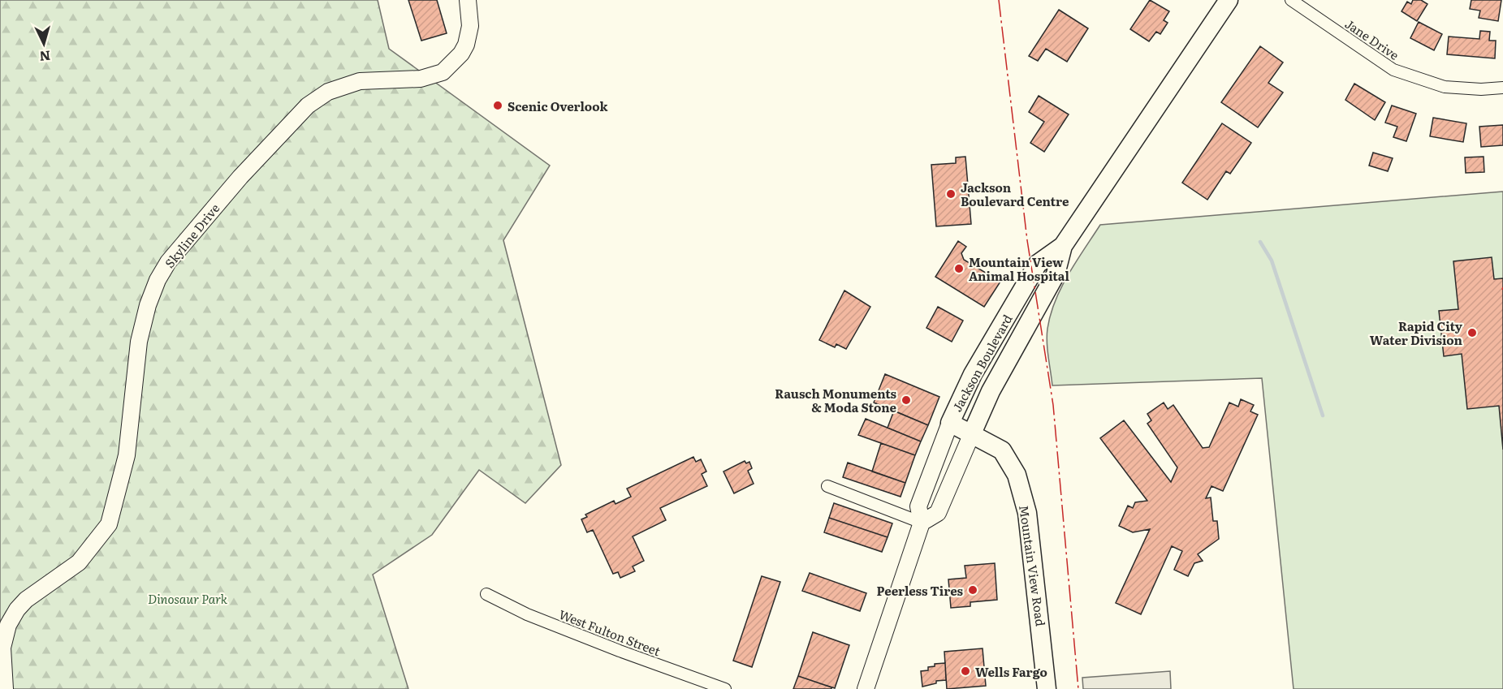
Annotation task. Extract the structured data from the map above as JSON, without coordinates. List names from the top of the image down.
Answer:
{
  "streets": {
    "main road": ["Jackson Boulevard", "Mountain View Road"],
    "street": ["Jane Drive", "Skyline Drive", "West Fulton Street"]
  },
  "crossings": [
    ["Jackson Boulevard", "Mountain View Road"]
  ],
  "parks": ["Dinosaur Park"],
  "places": [
    "Scenic Overlook",
    "Jackson Boulevard Centre",
    "Mountain View Animal Hospital",
    "Rapid City Water Division",
    "Rausch Monuments & Moda Stone",
    "Peerless Tires",
    "Wells Fargo"
  ],
  "north": "bottom"
}
